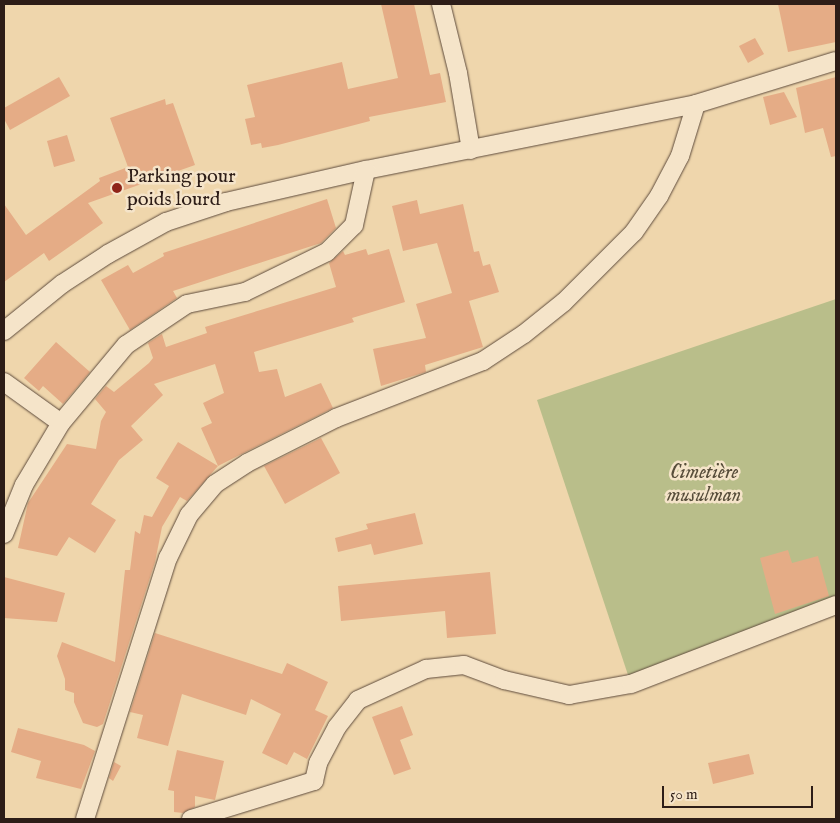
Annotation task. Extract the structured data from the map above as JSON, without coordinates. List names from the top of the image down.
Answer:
{
  "parks": ["Cimetière musulman"],
  "places": ["Parking pour poids lourd"],
  "scale_bar": "50 m"
}
